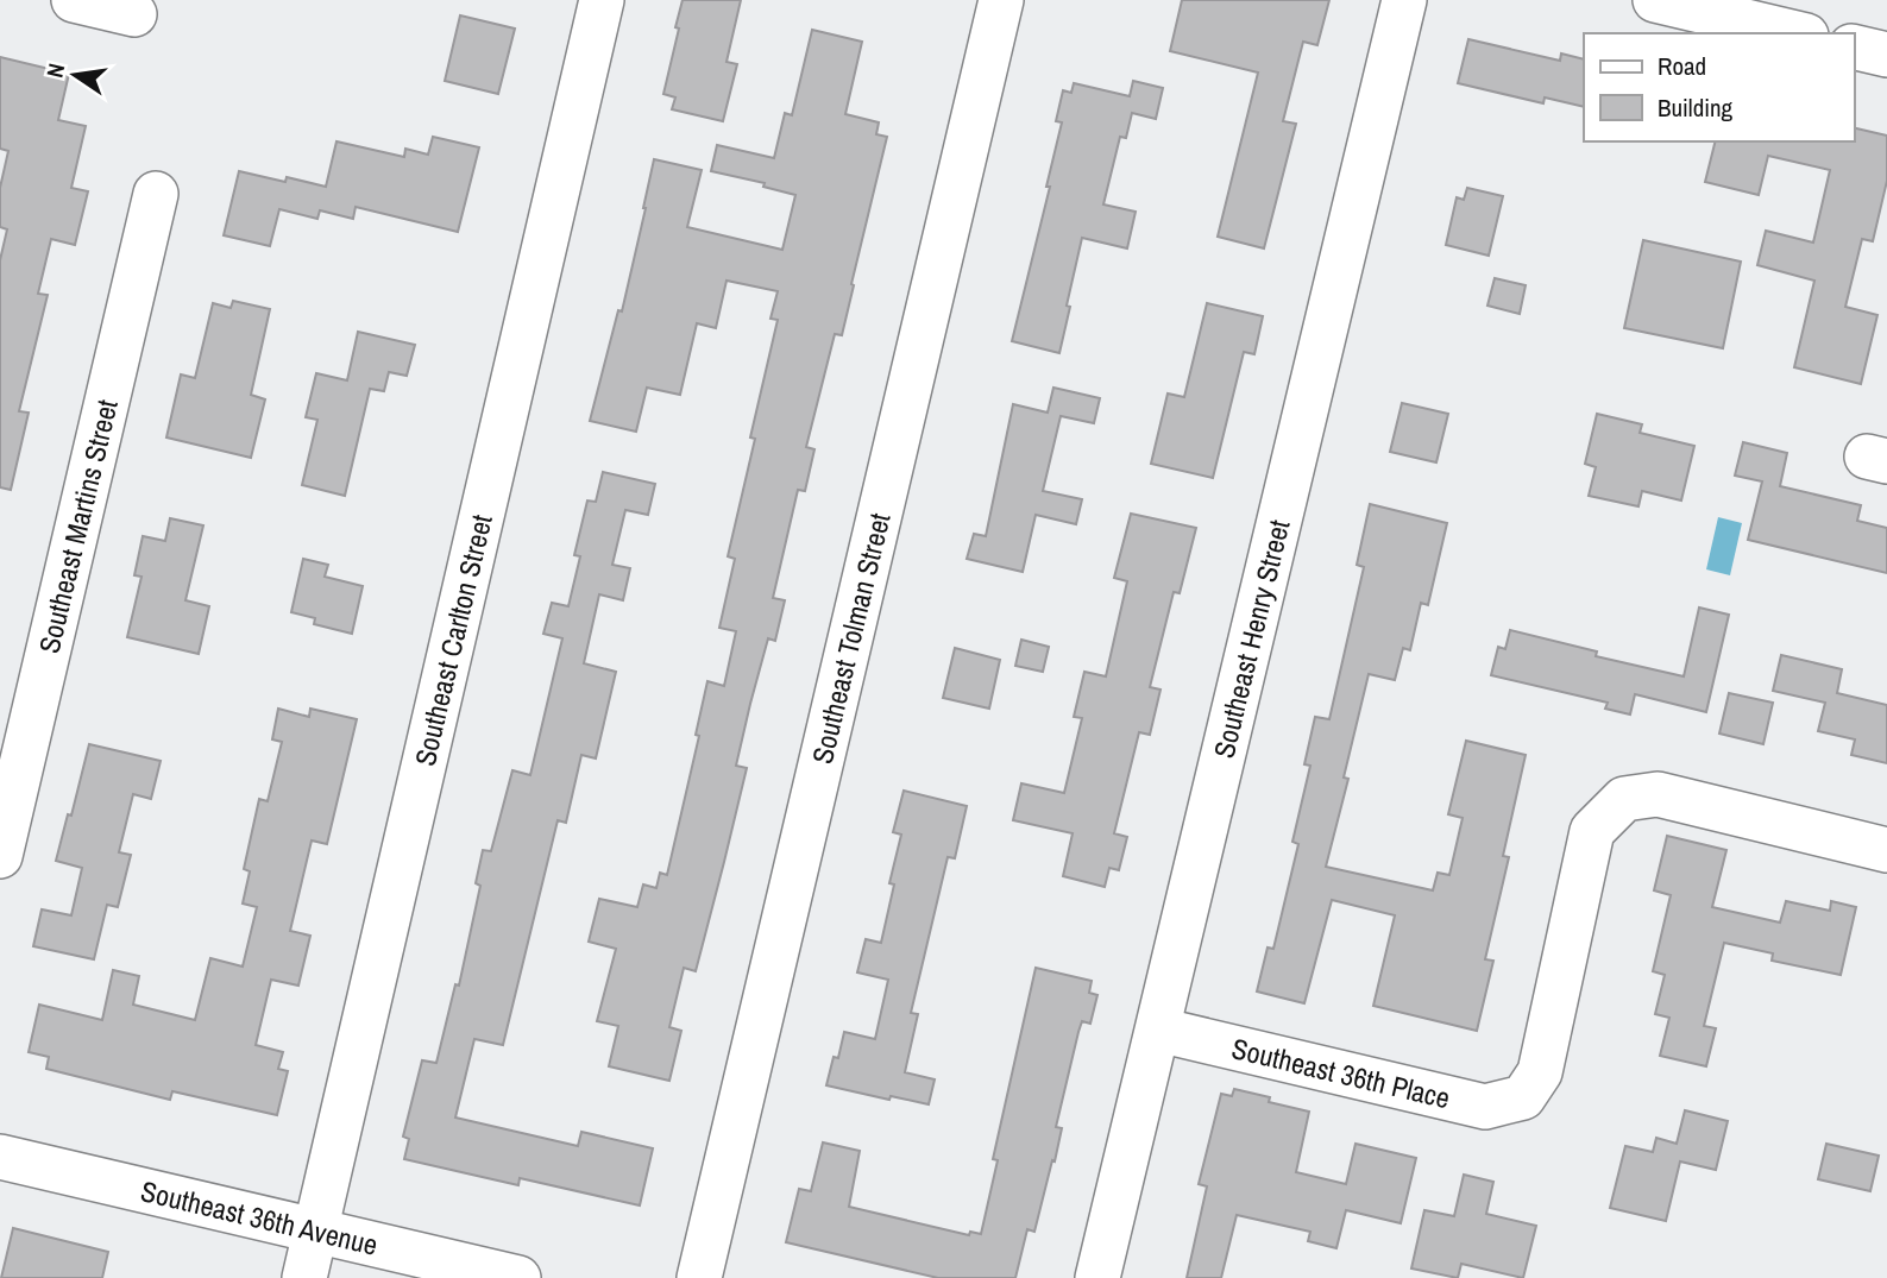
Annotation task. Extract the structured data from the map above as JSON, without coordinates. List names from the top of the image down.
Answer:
{
  "streets": {
    "street": [
      "Southeast Martins Street",
      "Southeast Carlton Street",
      "Southeast Tolman Street",
      "Southeast Henry Street",
      "Southeast 36th Place",
      "Southeast 36th Avenue"
    ]
  },
  "crossings": [
    ["Southeast Carlton Street", "Southeast 36th Avenue"],
    ["Southeast Henry Street", "Southeast 36th Place"]
  ],
  "legend": ["Road", "Building"],
  "north": "left"
}
